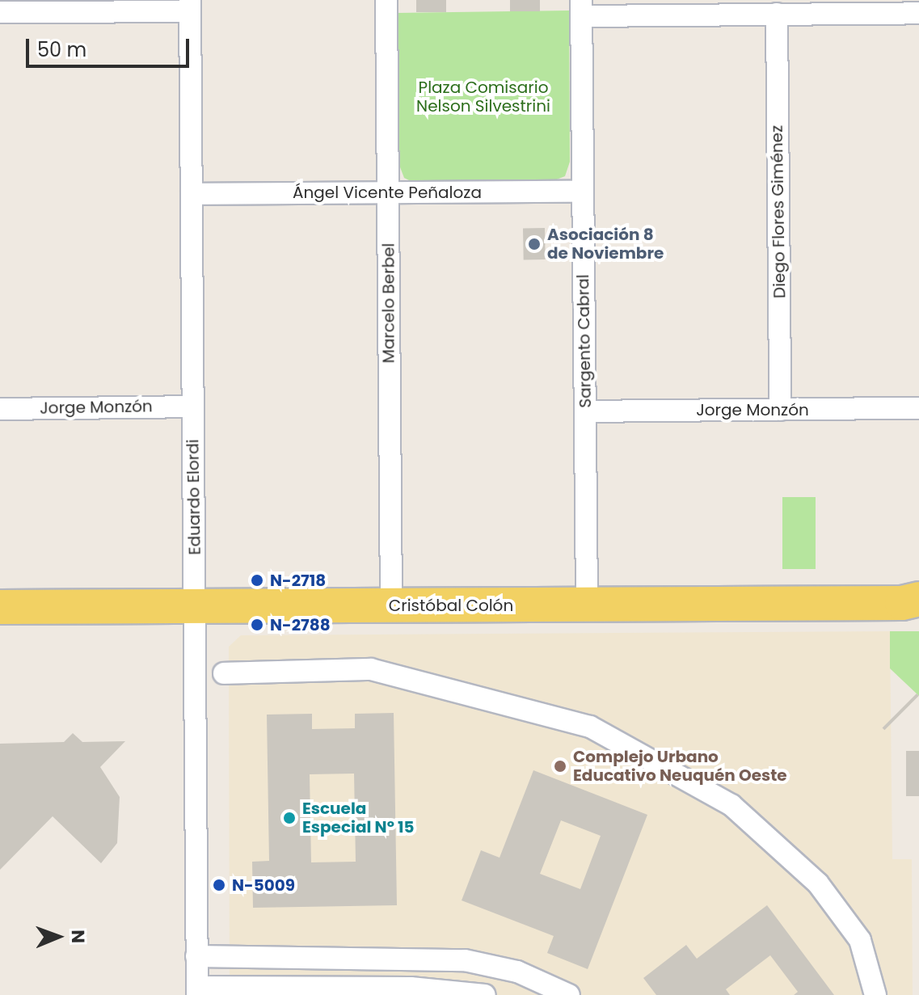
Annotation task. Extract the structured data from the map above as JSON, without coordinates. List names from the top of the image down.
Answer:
{
  "streets": {
    "main road": ["Cristóbal Colón"],
    "street": [
      "Ángel Vicente Peñaloza",
      "Diego Flores Giménez",
      "Marcelo Berbel",
      "Sargento Cabral",
      "Jorge Monzón",
      "Eduardo Elordi"
    ]
  },
  "crossings": [
    ["Ángel Vicente Peñaloza", "Marcelo Berbel"],
    ["Ángel Vicente Peñaloza", "Sargento Cabral"],
    ["Ángel Vicente Peñaloza", "Eduardo Elordi"],
    ["Diego Flores Giménez", "Jorge Monzón"],
    ["Marcelo Berbel", "Cristóbal Colón"],
    ["Sargento Cabral", "Jorge Monzón"],
    ["Sargento Cabral", "Cristóbal Colón"],
    ["Jorge Monzón", "Eduardo Elordi"],
    ["Eduardo Elordi", "Cristóbal Colón"]
  ],
  "parks": ["Plaza Comisario Nelson Silvestrini"],
  "places": [
    "Asociación 8 de Noviembre",
    "N-2718",
    "N-2788",
    "Complejo Urbano Educativo Neuquén Oeste",
    "Escuela Especial Nº 15",
    "N-5009"
  ],
  "scale_bar": "50 m",
  "north": "right"
}
